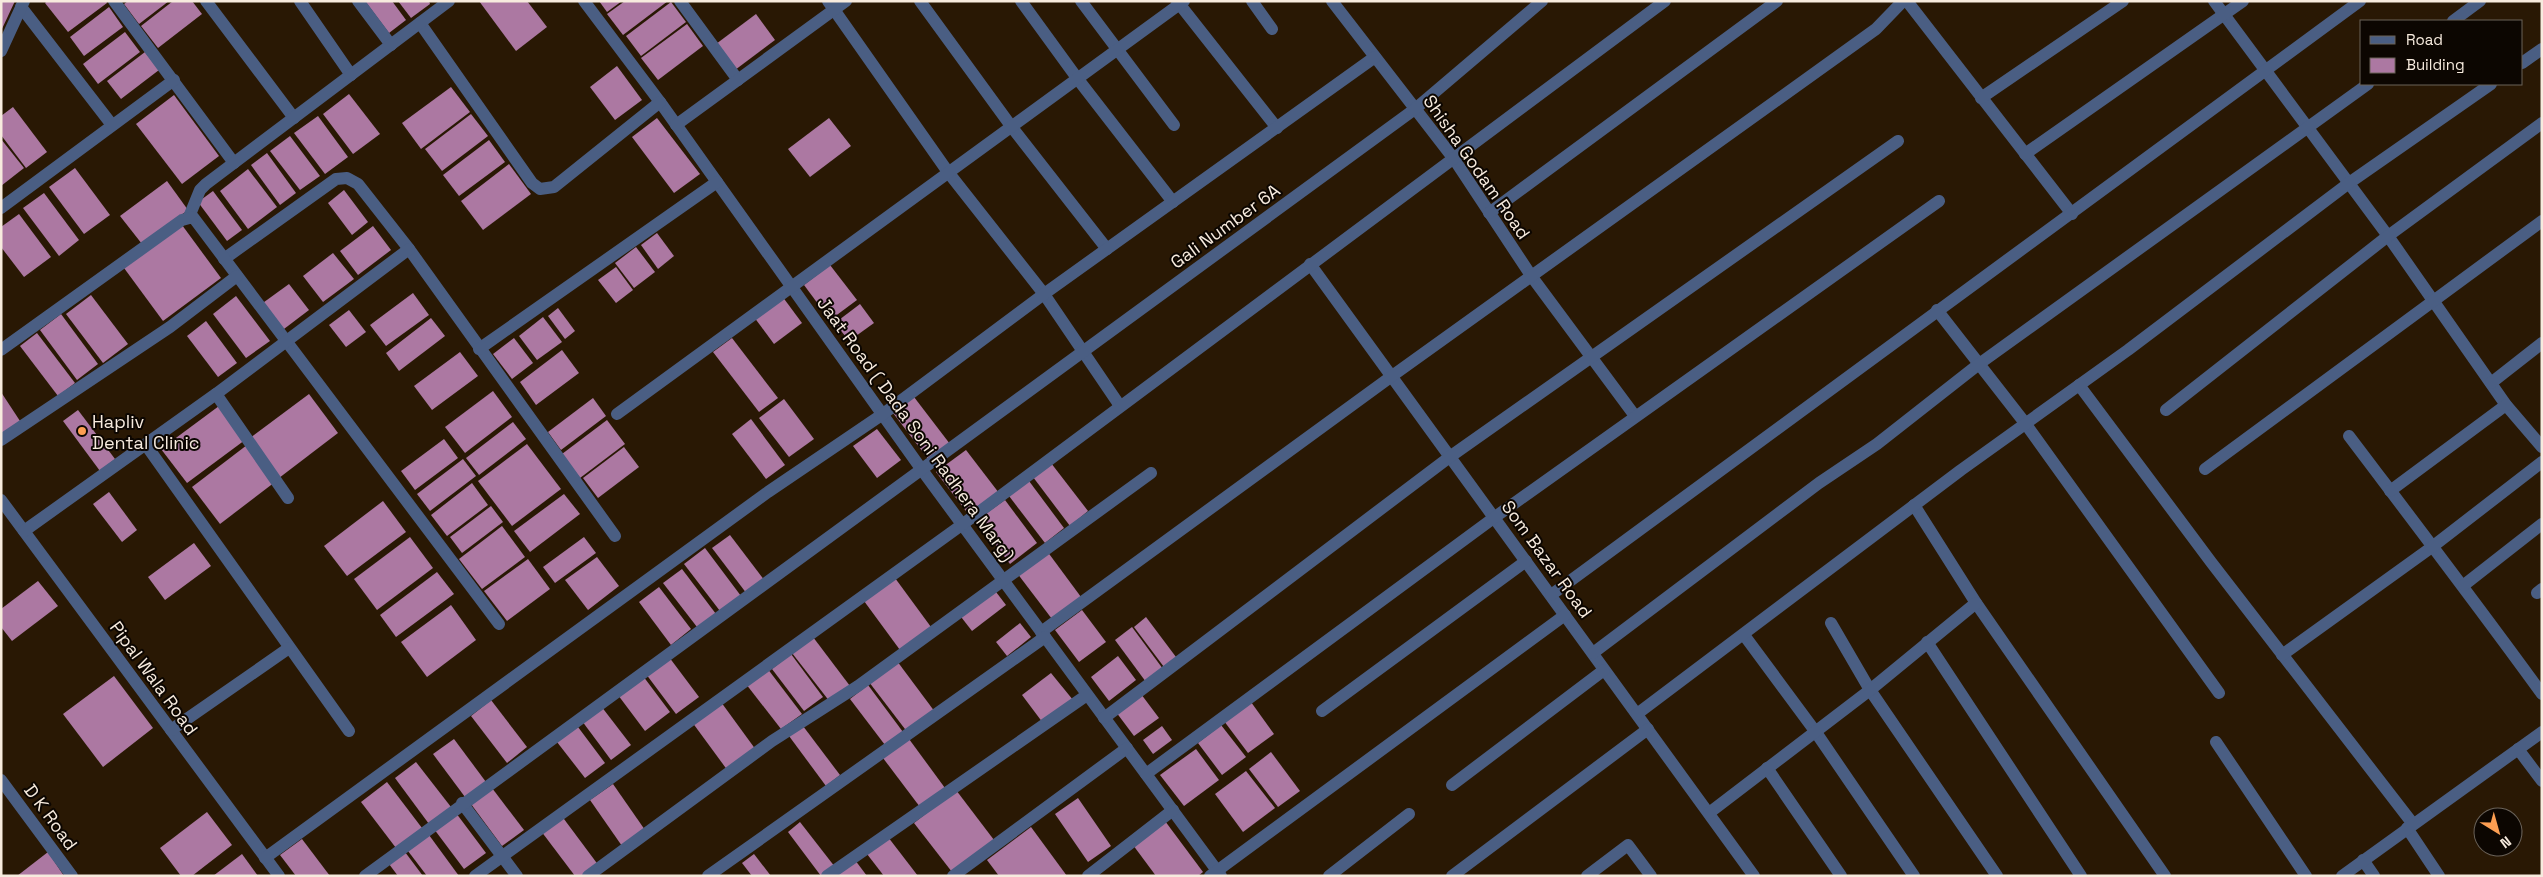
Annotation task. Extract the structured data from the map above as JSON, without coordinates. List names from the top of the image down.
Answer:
{
  "streets": {
    "street": [
      "Shisha Godam Road",
      "Gali Number 6A",
      "Jaat Road ( Dada Soni Radhera Marg)",
      "Som Bazar Road",
      "Pipal Wala Road",
      "D K Road"
    ]
  },
  "crossings": [
    ["Shisha Godam Road", "Gali Number 6A"],
    ["Gali Number 6A", "Jaat Road ( Dada Soni Radhera Marg)"]
  ],
  "places": ["Hapliv Dental Clinic"],
  "legend": ["Road", "Building"],
  "north": "bottom right"
}
